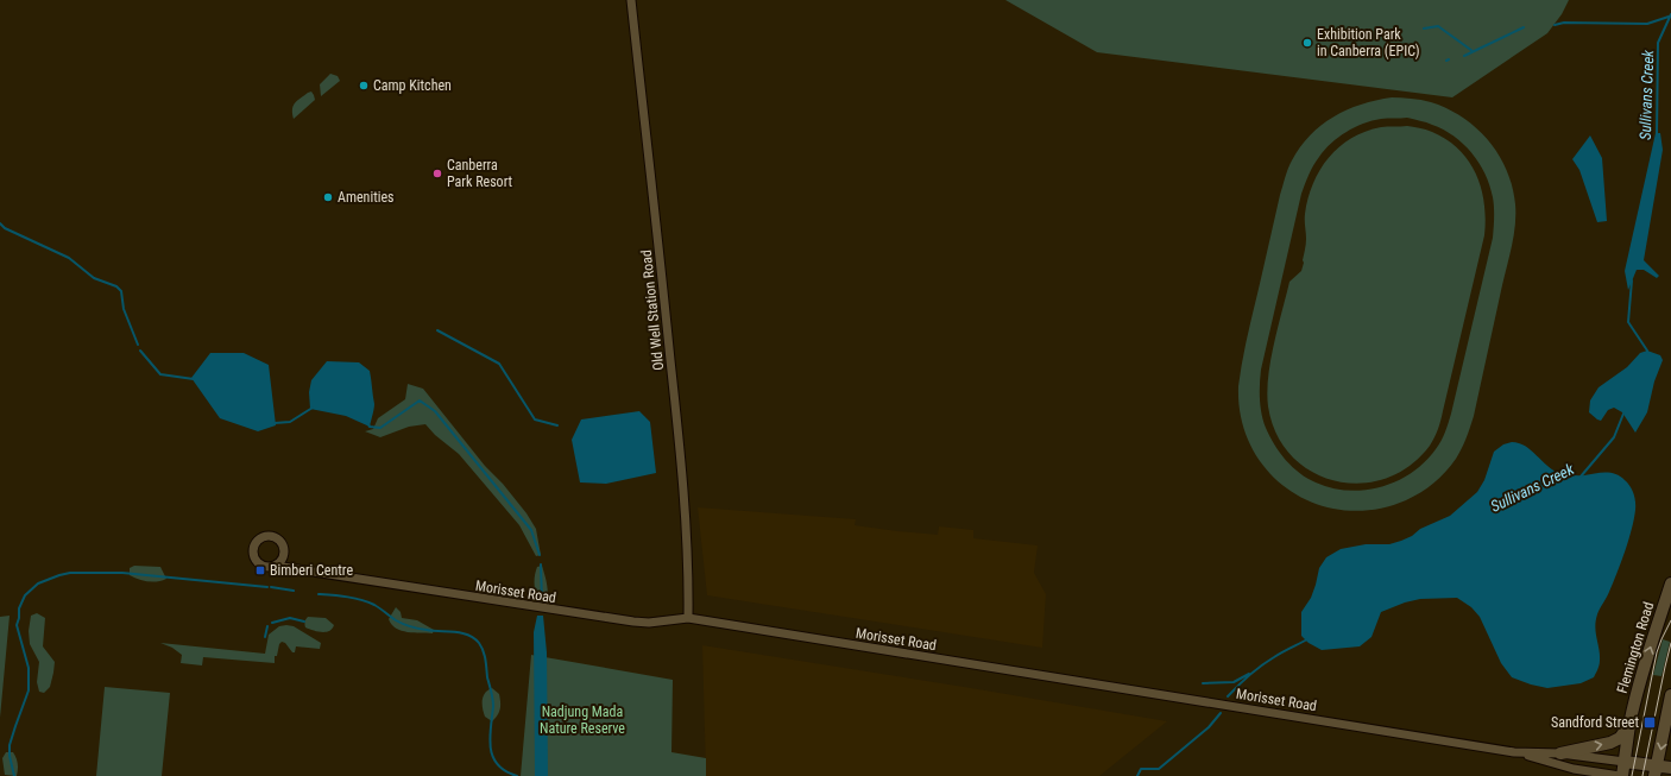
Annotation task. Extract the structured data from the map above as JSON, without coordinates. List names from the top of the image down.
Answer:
{
  "streets": {
    "main road": ["Flemington Road"],
    "street": ["Old Well Station Road", "Morisset Road"]
  },
  "crossings": [
    ["Old Well Station Road", "Morisset Road"],
    ["Morisset Road", "Flemington Road"]
  ],
  "one_way": ["Flemington Road"],
  "water": ["Sullivans Creek"],
  "parks": ["Nadjung Mada Nature Reserve"],
  "places": {
    "other": [
      "Exhibition Park in Canberra (EPIC)",
      "Camp Kitchen",
      "Canberra Park Resort",
      "Amenities"
    ],
    "transit": ["Bimberi Centre", "Sandford Street"]
  }
}
